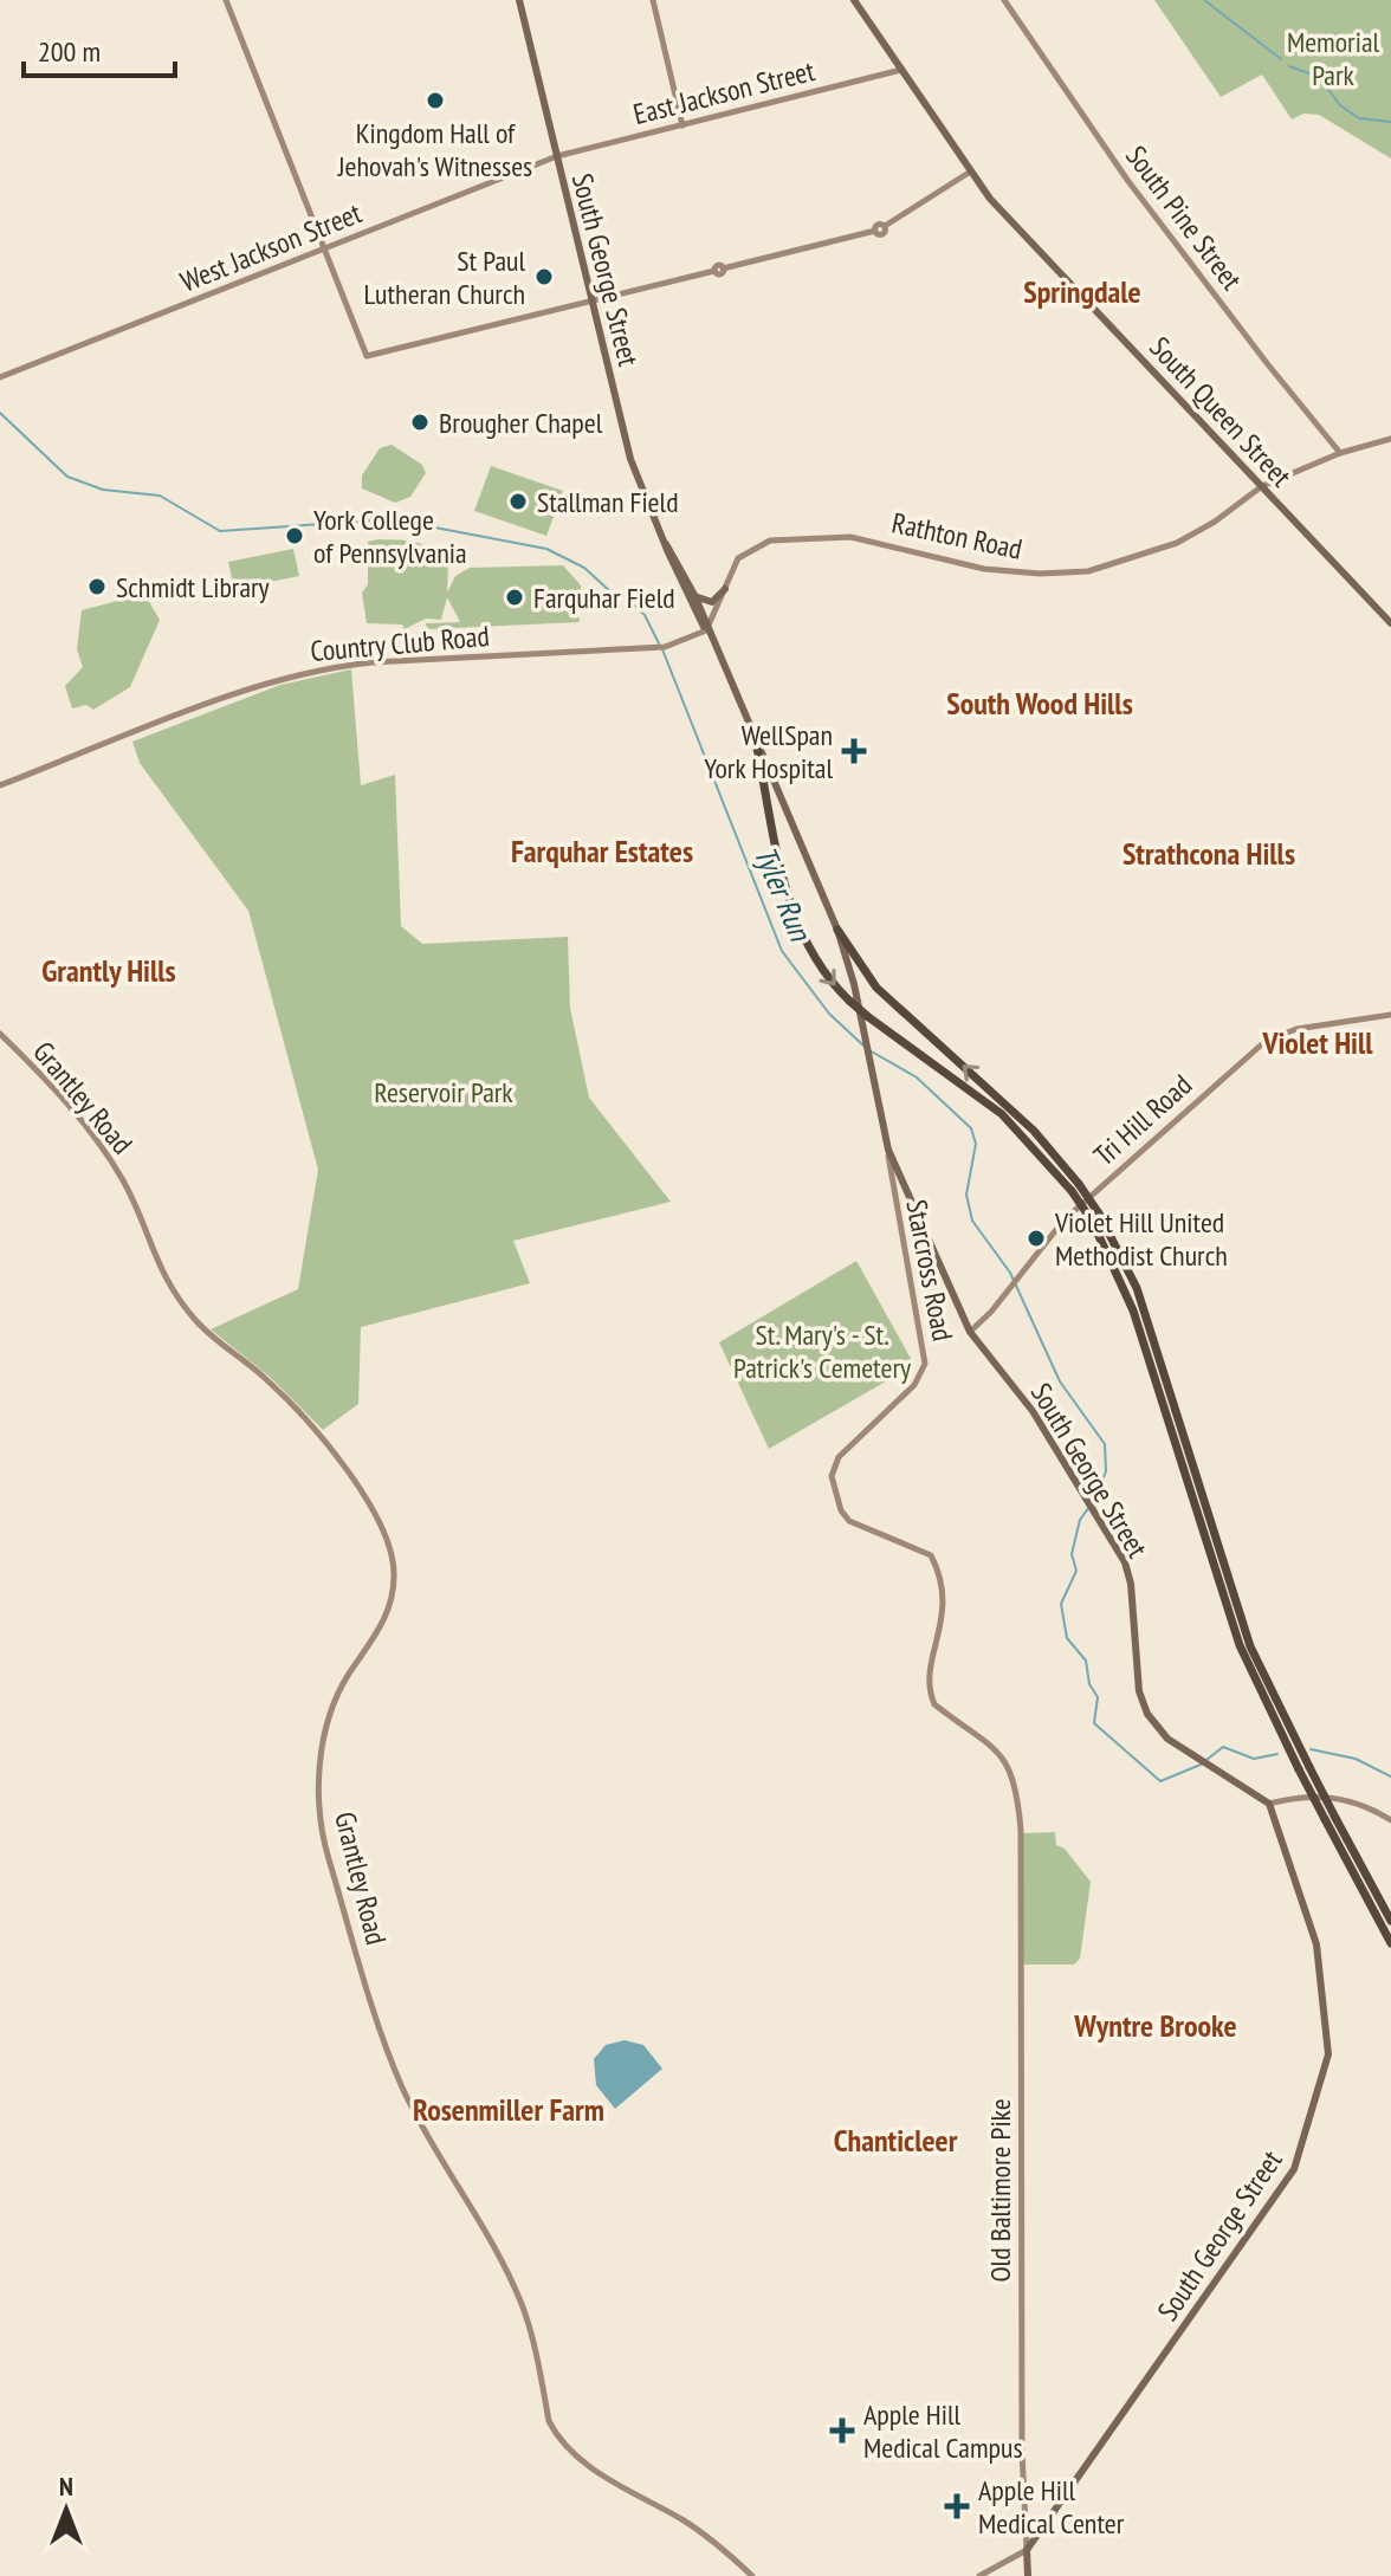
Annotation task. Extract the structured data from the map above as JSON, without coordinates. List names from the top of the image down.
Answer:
{
  "streets": {
    "main road": ["South George Street", "South Queen Street"],
    "street": [
      "East Jackson Street",
      "South Pine Street",
      "West Jackson Street",
      "Rathton Road",
      "Country Club Road",
      "Grantley Road",
      "Tri Hill Road",
      "Starcross Road",
      "Old Baltimore Pike"
    ]
  },
  "crossings": [
    ["East Jackson Street", "West Jackson Street"],
    ["East Jackson Street", "South George Street"],
    ["East Jackson Street", "South Queen Street"],
    ["South Pine Street", "Rathton Road"],
    ["West Jackson Street", "South George Street"],
    ["South George Street", "Rathton Road"],
    ["South George Street", "Country Club Road"],
    ["South George Street", "Tri Hill Road"],
    ["South George Street", "Starcross Road"],
    ["South George Street", "Old Baltimore Pike"],
    ["South Queen Street", "Rathton Road"],
    ["Rathton Road", "Country Club Road"],
    ["Starcross Road", "Old Baltimore Pike"]
  ],
  "districts": [
    "Springdale",
    "South Wood Hills",
    "Farquhar Estates",
    "Strathcona Hills",
    "Grantly Hills",
    "Violet Hill",
    "Wyntre Brooke",
    "Rosenmiller Farm",
    "Chanticleer"
  ],
  "water": ["Tyler Run"],
  "parks": ["Memorial Park", "Reservoir Park", "St. Mary's - St. Patrick's Cemetery"],
  "places": {
    "other": [
      "Kingdom Hall of Jehovah's Witnesses",
      "St Paul Lutheran Church",
      "Brougher Chapel",
      "Stallman Field",
      "York College of Pennsylvania",
      "Schmidt Library",
      "Farquhar Field",
      "Violet Hill United Methodist Church"
    ],
    "health": ["WellSpan York Hospital", "Apple Hill Medical Campus", "Apple Hill Medical Center"]
  },
  "scale_bar": "200 m",
  "north": "top"
}
